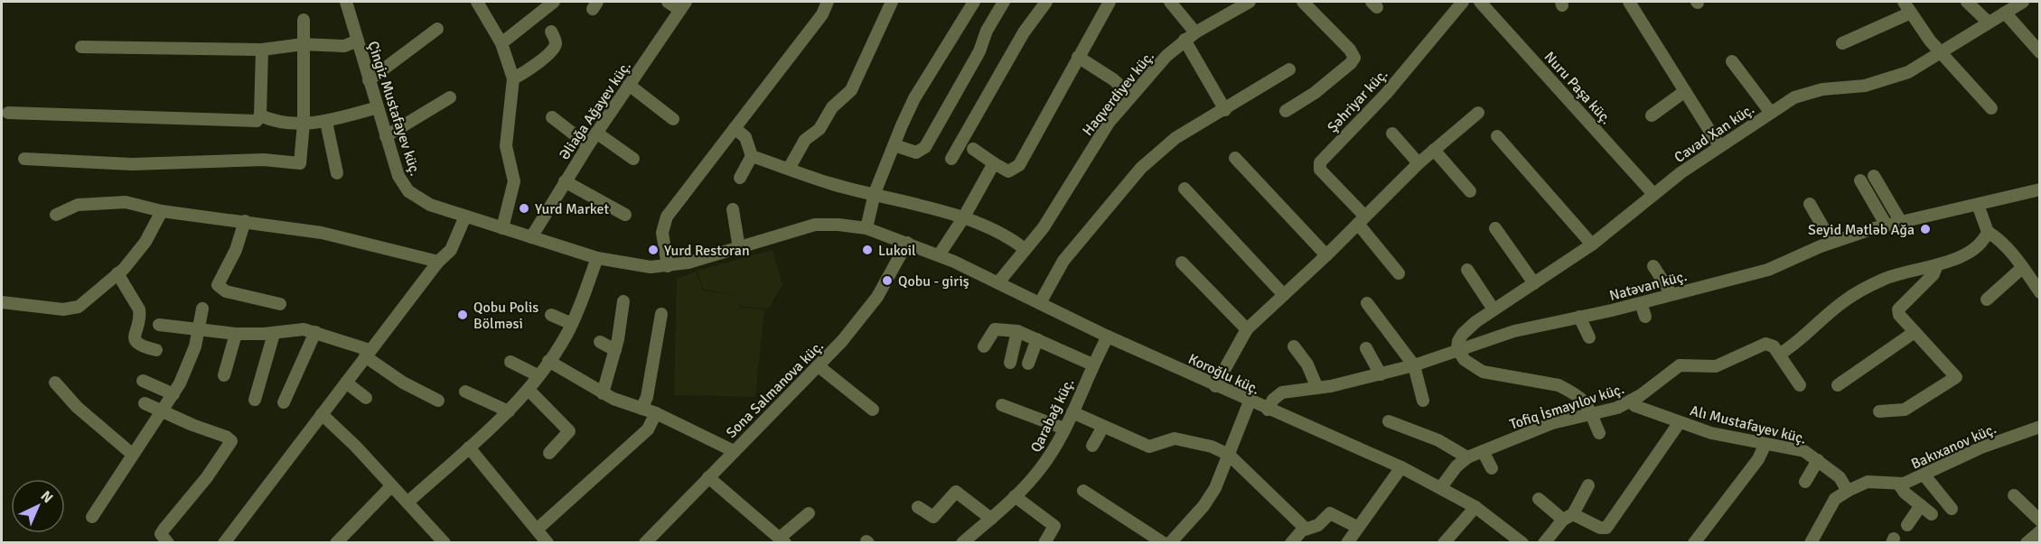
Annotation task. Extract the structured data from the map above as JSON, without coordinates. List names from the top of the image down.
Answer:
{
  "streets": {
    "street": [
      "Nuru Paşa küç.",
      "Haqverdiyev küç.",
      "Şəhriyar küç.",
      "Çingiz Mustafayev küç.",
      "Əliağa Ağayev küç.",
      "Cavad Xan küç.",
      "Natəvan küç.",
      "Koroğlu küç.",
      "Sona Salmanova küç.",
      "Tofiq İsmayılov küç.",
      "Qarabağ küç.",
      "Alı Mustafayev küç.",
      "Bakıxanov küç."
    ]
  },
  "crossings": [
    ["Nuru Paşa küç.", "Cavad Xan küç."],
    ["Haqverdiyev küç.", "Koroğlu küç."],
    ["Çingiz Mustafayev küç.", "Əliağa Ağayev küç."],
    ["Çingiz Mustafayev küç.", "Koroğlu küç."],
    ["Çingiz Mustafayev küç.", "Sona Salmanova küç."],
    ["Cavad Xan küç.", "Natəvan küç."],
    ["Natəvan küç.", "Koroğlu küç."],
    ["Koroğlu küç.", "Sona Salmanova küç."],
    ["Koroğlu küç.", "Tofiq İsmayılov küç."],
    ["Koroğlu küç.", "Qarabağ küç."],
    ["Tofiq İsmayılov küç.", "Alı Mustafayev küç."],
    ["Alı Mustafayev küç.", "Bakıxanov küç."]
  ],
  "places": [
    "Yurd Market",
    "Seyid Mətləb Ağa",
    "Yurd Restoran",
    "Lukoil",
    "Qobu - giriş",
    "Qobu Polis Bölməsi"
  ],
  "north": "top right"
}
